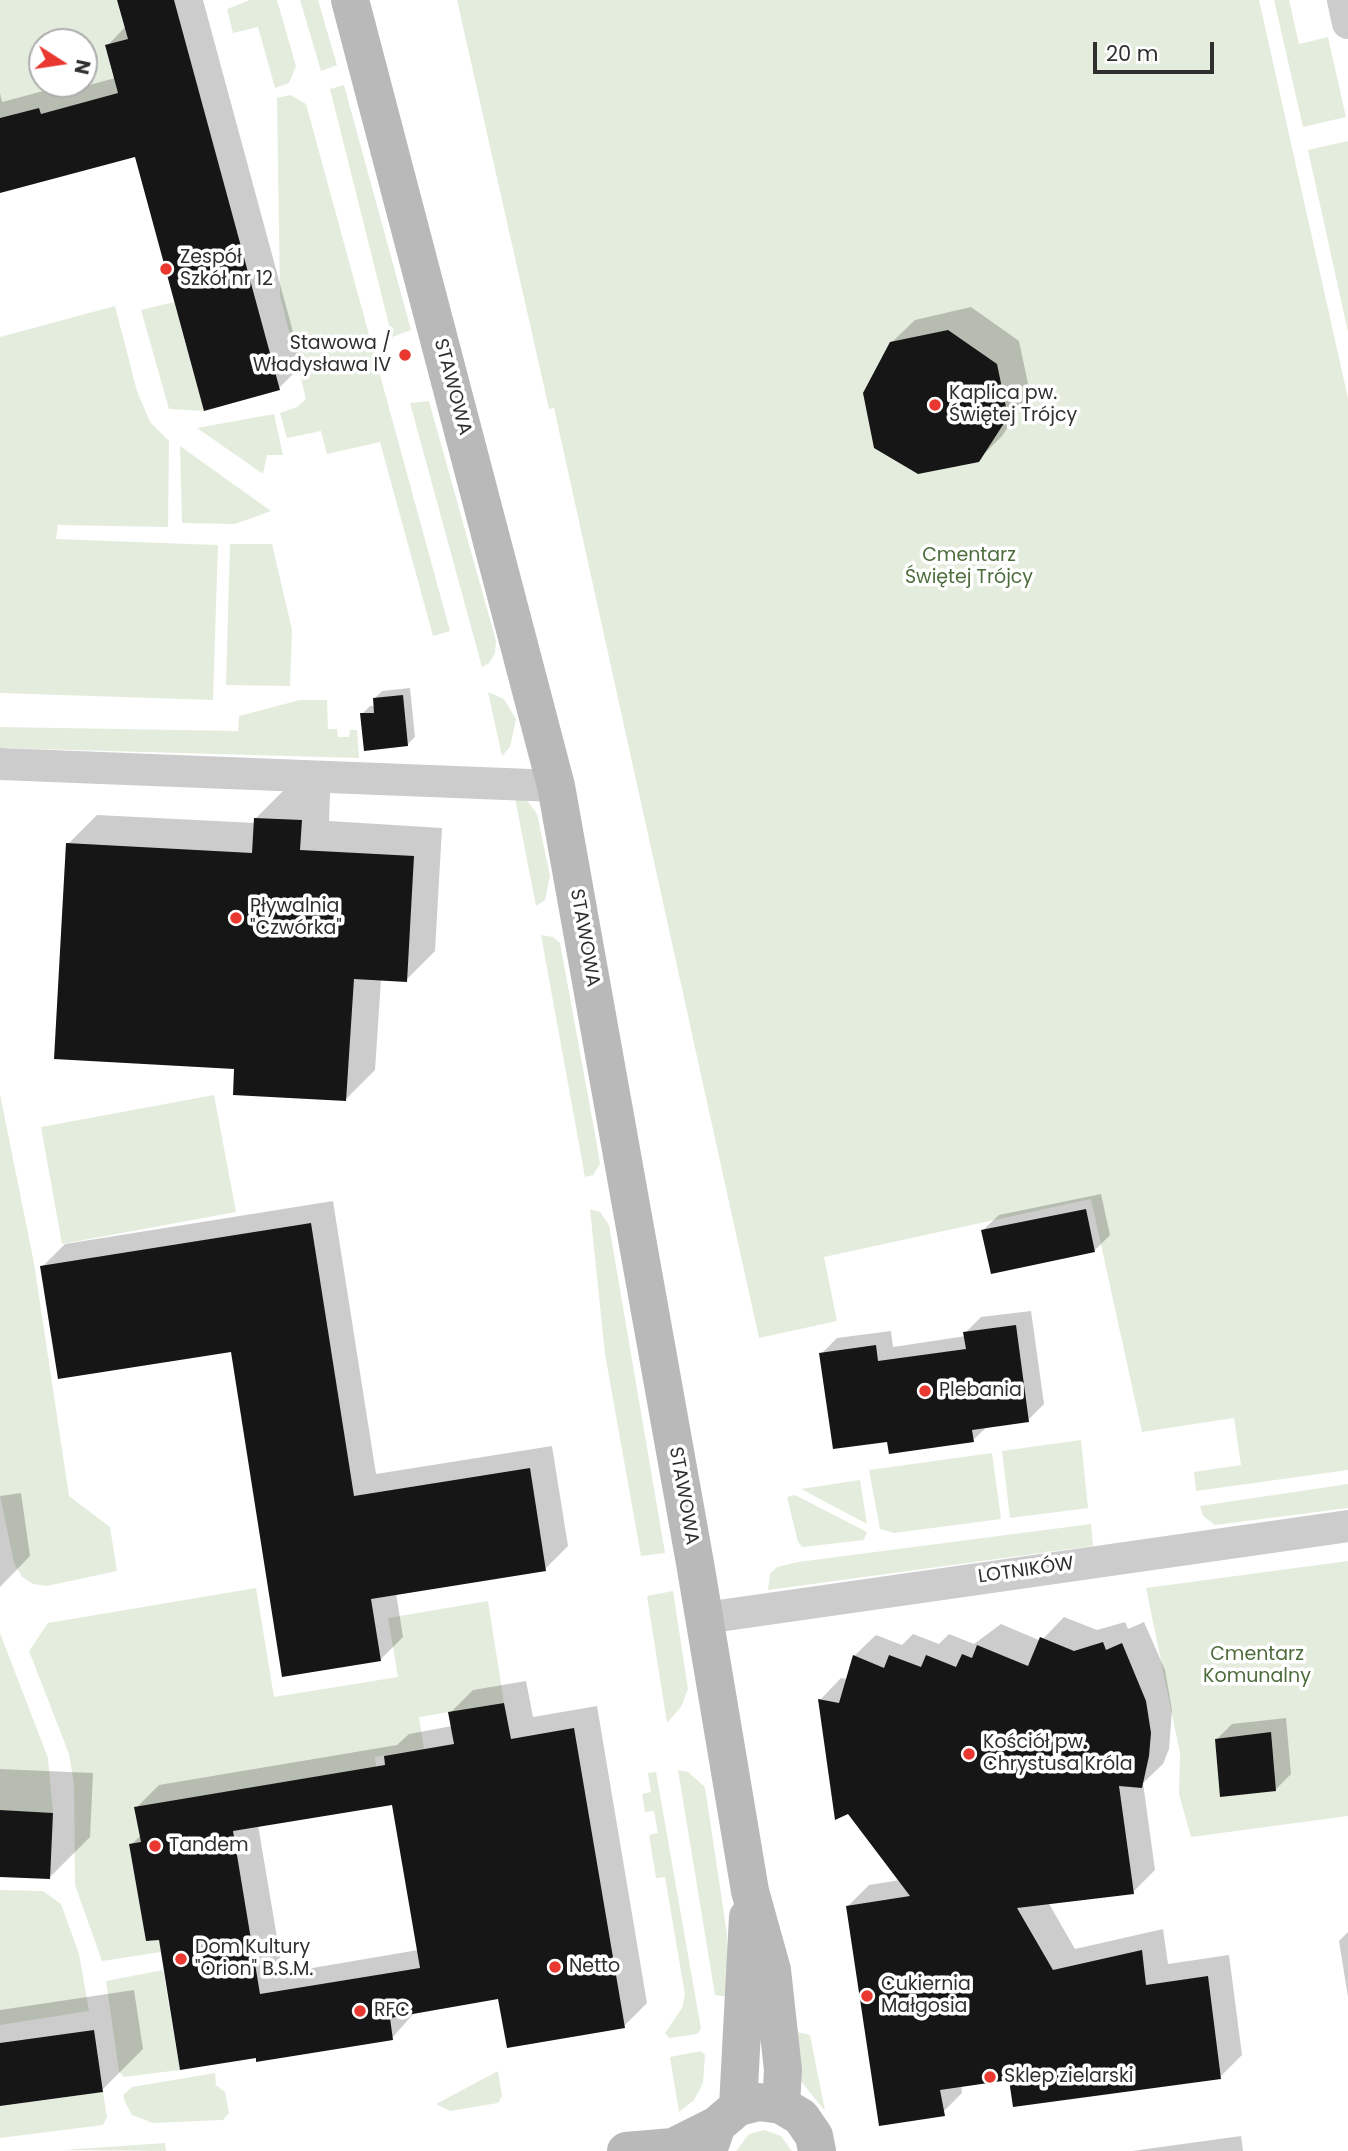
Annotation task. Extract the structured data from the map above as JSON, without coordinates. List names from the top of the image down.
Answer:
{
  "streets": {
    "street": ["STAWOWA", "LOTNIKÓW"]
  },
  "crossings": [
    ["STAWOWA", "LOTNIKÓW"]
  ],
  "parks": ["Cmentarz Świętej Trójcy", "Cmentarz Komunalny"],
  "places": [
    "Zespół Szkół nr 12",
    "Stawowa / Władysława IV",
    "Kaplica pw. Świętej Trójcy",
    "Pływalnia \"Czwórka\"",
    "Plebania",
    "Kościół pw. Chrystusa Króla",
    "Tandem",
    "Dom Kultury \"Orion\" B.S.M.",
    "Netto",
    "Cukiernia Małgosia",
    "RFC",
    "Sklep zielarski"
  ],
  "scale_bar": "20 m",
  "north": "right"
}
